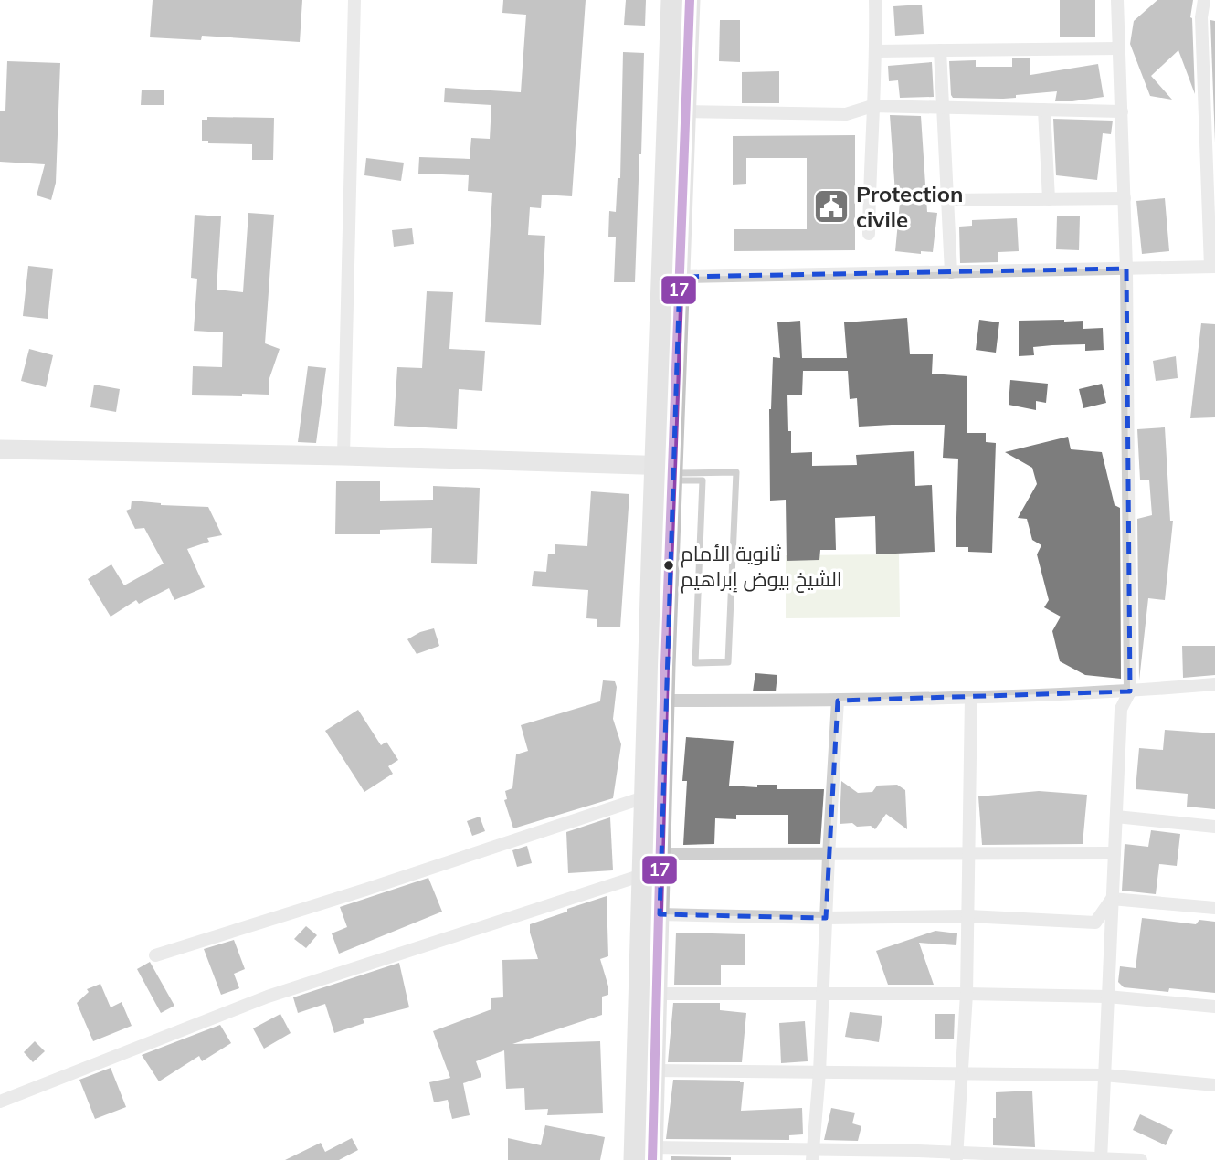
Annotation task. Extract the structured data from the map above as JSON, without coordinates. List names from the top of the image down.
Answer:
{
  "places": {
    "public building": ["Protection civile"],
    "other": ["ثانوية الأمام الشيخ بيوض إبراهيم"]
  },
  "lines": ["transit line 17"]
}
